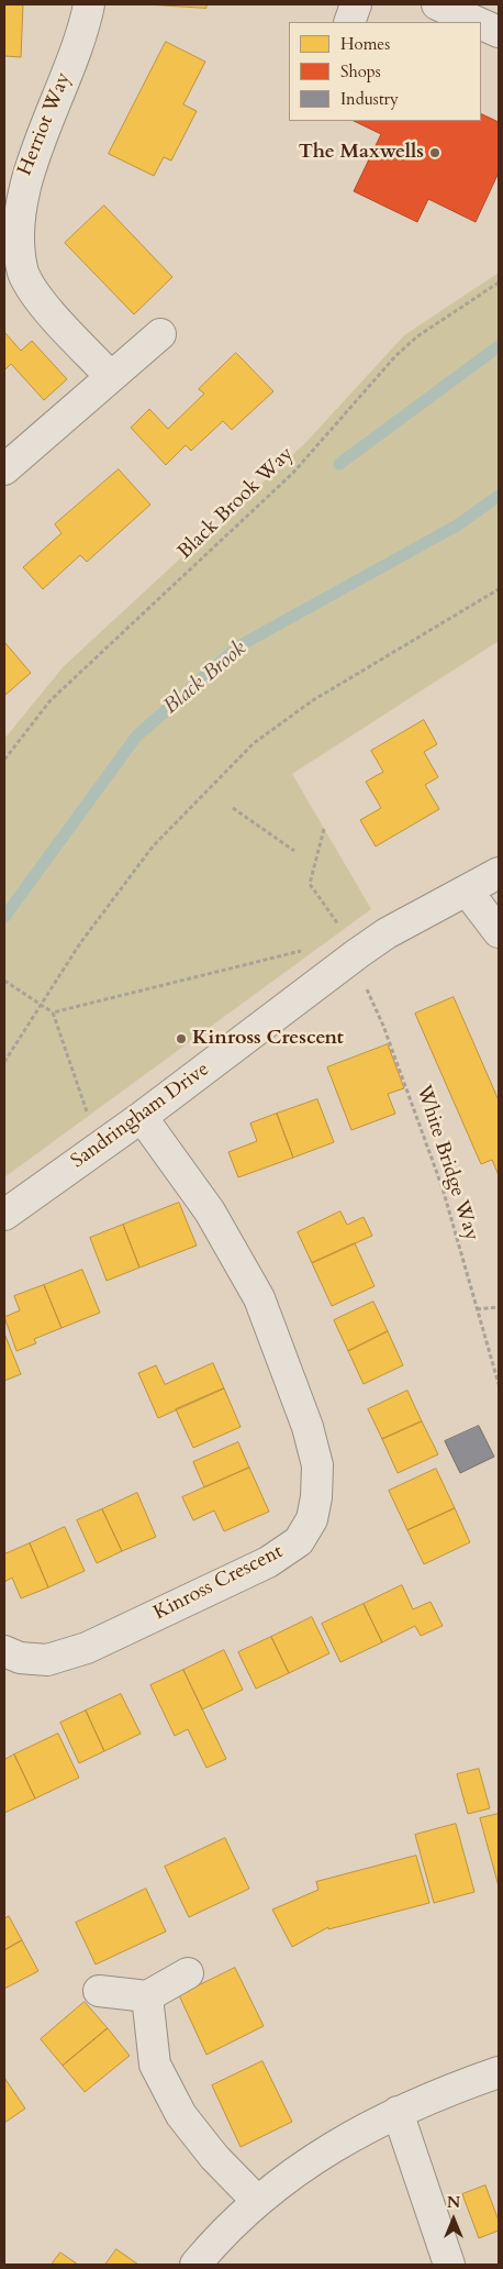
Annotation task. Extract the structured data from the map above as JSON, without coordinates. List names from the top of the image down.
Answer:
{
  "streets": {
    "street": ["Herriot Way", "Sandringham Drive", "Kinross Crescent"],
    "path": ["Black Brook Way", "White Bridge Way"]
  },
  "crossings": [
    ["Sandringham Drive", "White Bridge Way"],
    ["Sandringham Drive", "Kinross Crescent"]
  ],
  "water": ["Black Brook"],
  "places": ["The Maxwells", "Kinross Crescent"],
  "legend": ["Homes", "Shops", "Industry"],
  "north": "top"
}
